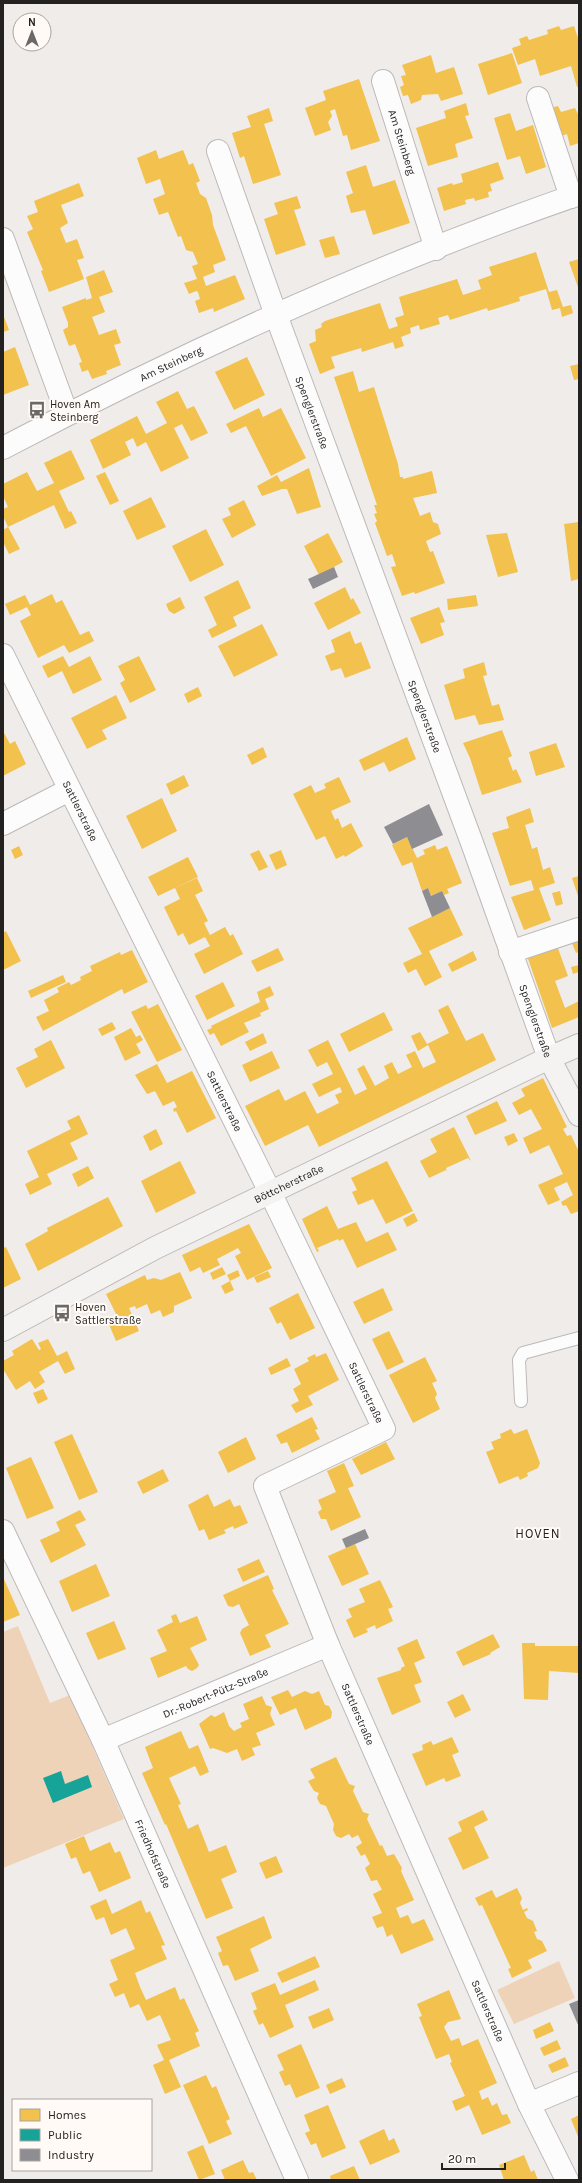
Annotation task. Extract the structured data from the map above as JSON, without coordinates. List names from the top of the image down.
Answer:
{
  "streets": {
    "main road": ["Spenglerstraße", "Böttcherstraße"],
    "street": [
      "Am Steinberg",
      "Sattlerstraße",
      "Dr.-Robert-Pütz-Straße",
      "Friedhofstraße"
    ]
  },
  "crossings": [
    ["Am Steinberg", "Spenglerstraße"],
    ["Spenglerstraße", "Böttcherstraße"],
    ["Sattlerstraße", "Böttcherstraße"],
    ["Sattlerstraße", "Dr.-Robert-Pütz-Straße"],
    ["Dr.-Robert-Pütz-Straße", "Friedhofstraße"]
  ],
  "districts": ["HOVEN"],
  "places": {
    "bus stop": ["Hoven Am Steinberg", "Hoven Sattlerstraße"]
  },
  "legend": ["Homes", "Public", "Industry"],
  "scale_bar": "20 m",
  "north": "top"
}
